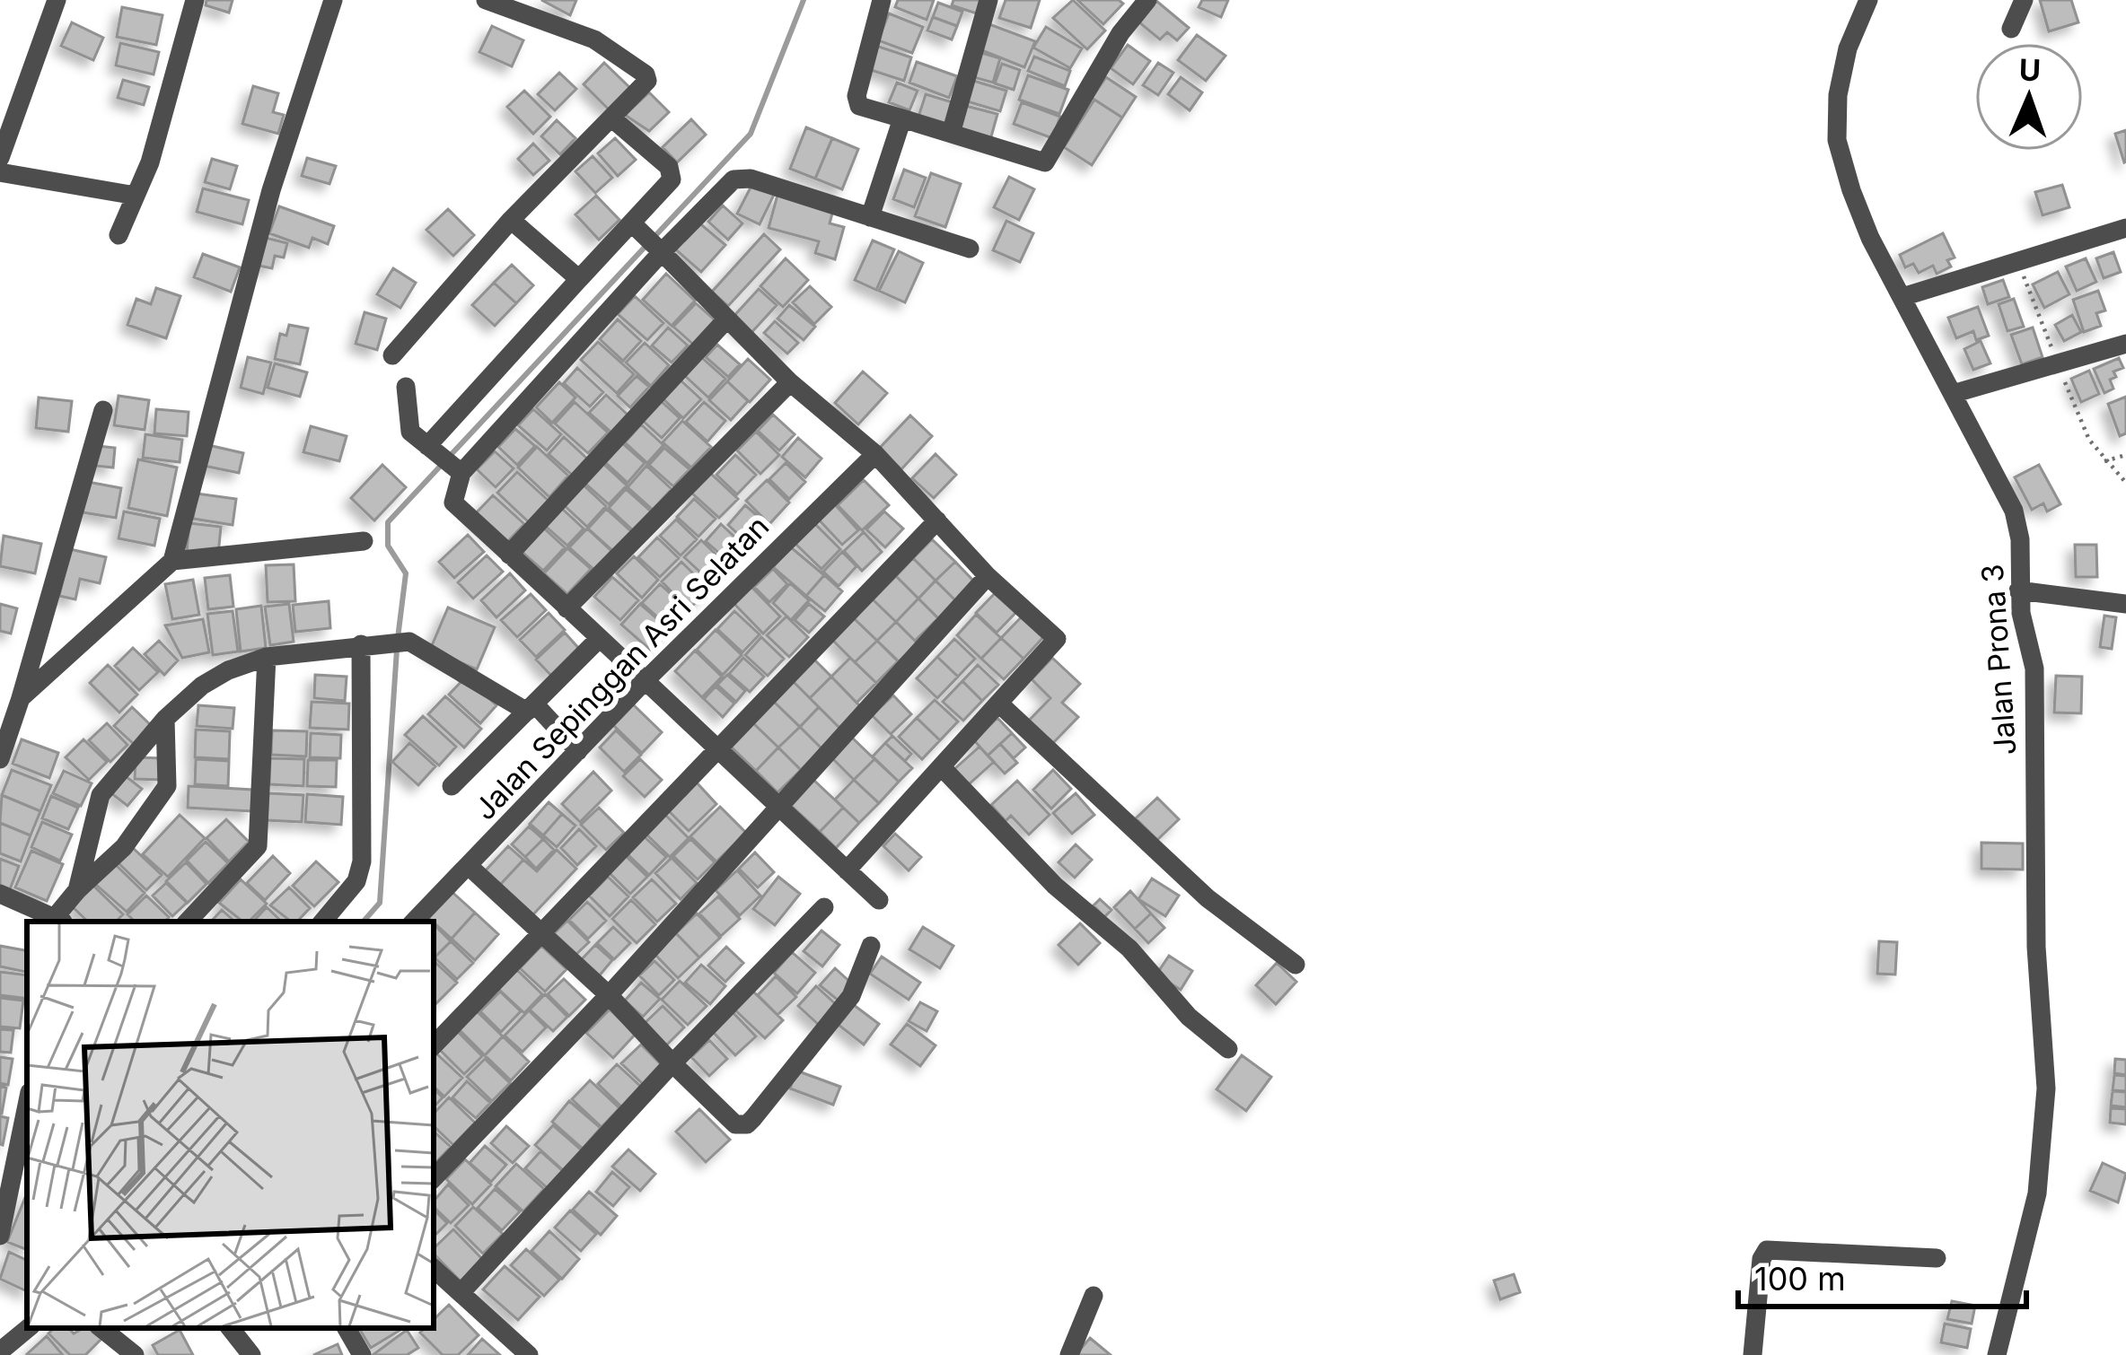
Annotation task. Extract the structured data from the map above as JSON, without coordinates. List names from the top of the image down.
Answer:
{
  "streets": {
    "street": ["Jalan Prona 3", "Jalan Sepinggan Asri Selatan"]
  },
  "scale_bar": "100 m",
  "north": "top"
}
